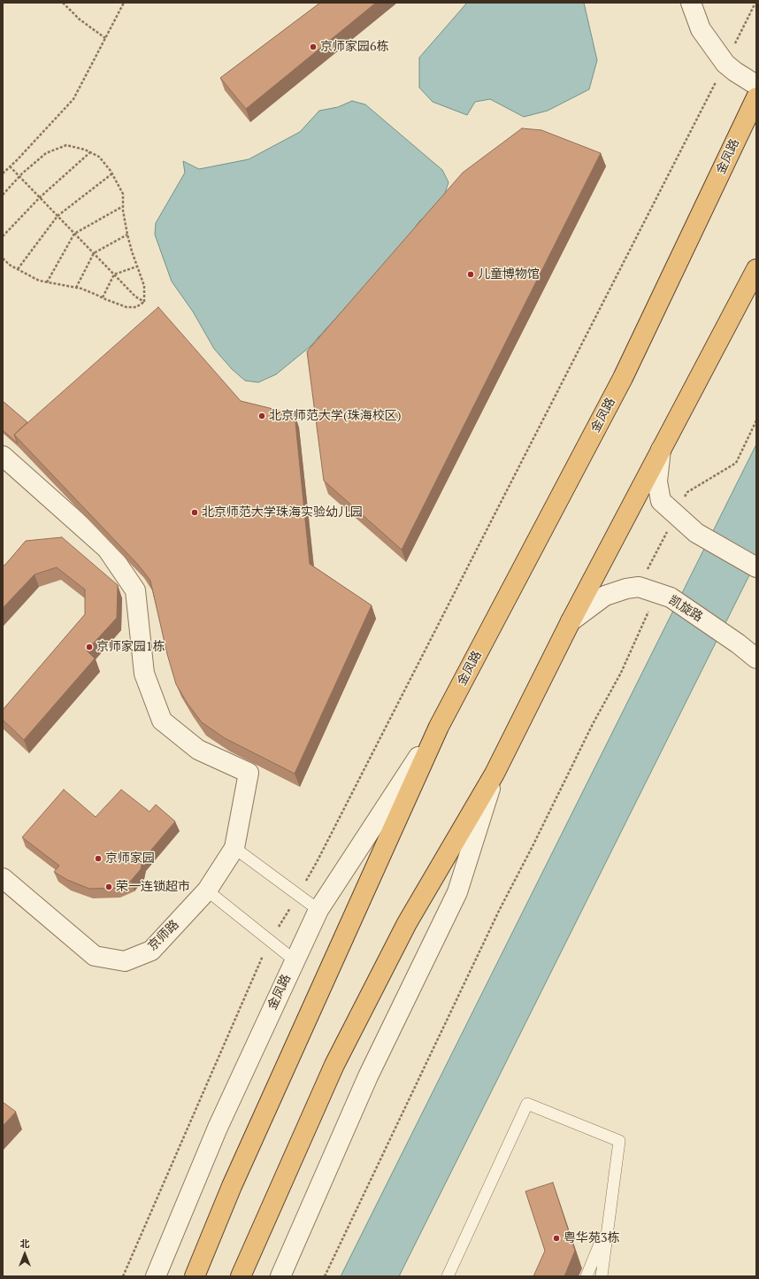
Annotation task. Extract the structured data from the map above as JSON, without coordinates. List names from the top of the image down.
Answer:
{
  "streets": {
    "highway": ["金凤路"],
    "street": ["凯旋路", "京师路"]
  },
  "places": [
    "京师家园6栋",
    "儿童博物馆",
    "北京师范大学(珠海校区)",
    "北京师范大学珠海实验幼儿园",
    "京师家园1栋",
    "京师家园",
    "荣一连锁超市",
    "粤华苑3栋"
  ],
  "north": "top"
}
